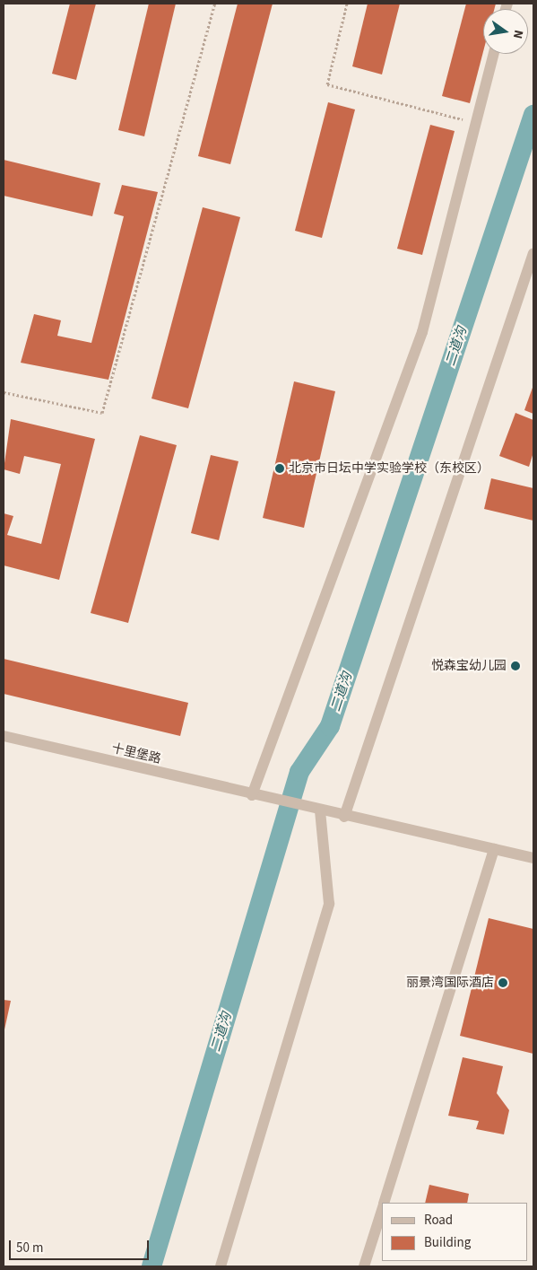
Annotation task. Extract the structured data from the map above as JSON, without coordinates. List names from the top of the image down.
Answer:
{
  "streets": {
    "street": ["十里堡路"]
  },
  "water": ["二道沟"],
  "places": ["北京市日坛中学实验学校（东校区）", "悦森宝幼儿园", "丽景湾国际酒店"],
  "legend": ["Road", "Building"],
  "scale_bar": "50 m",
  "north": "right"
}
